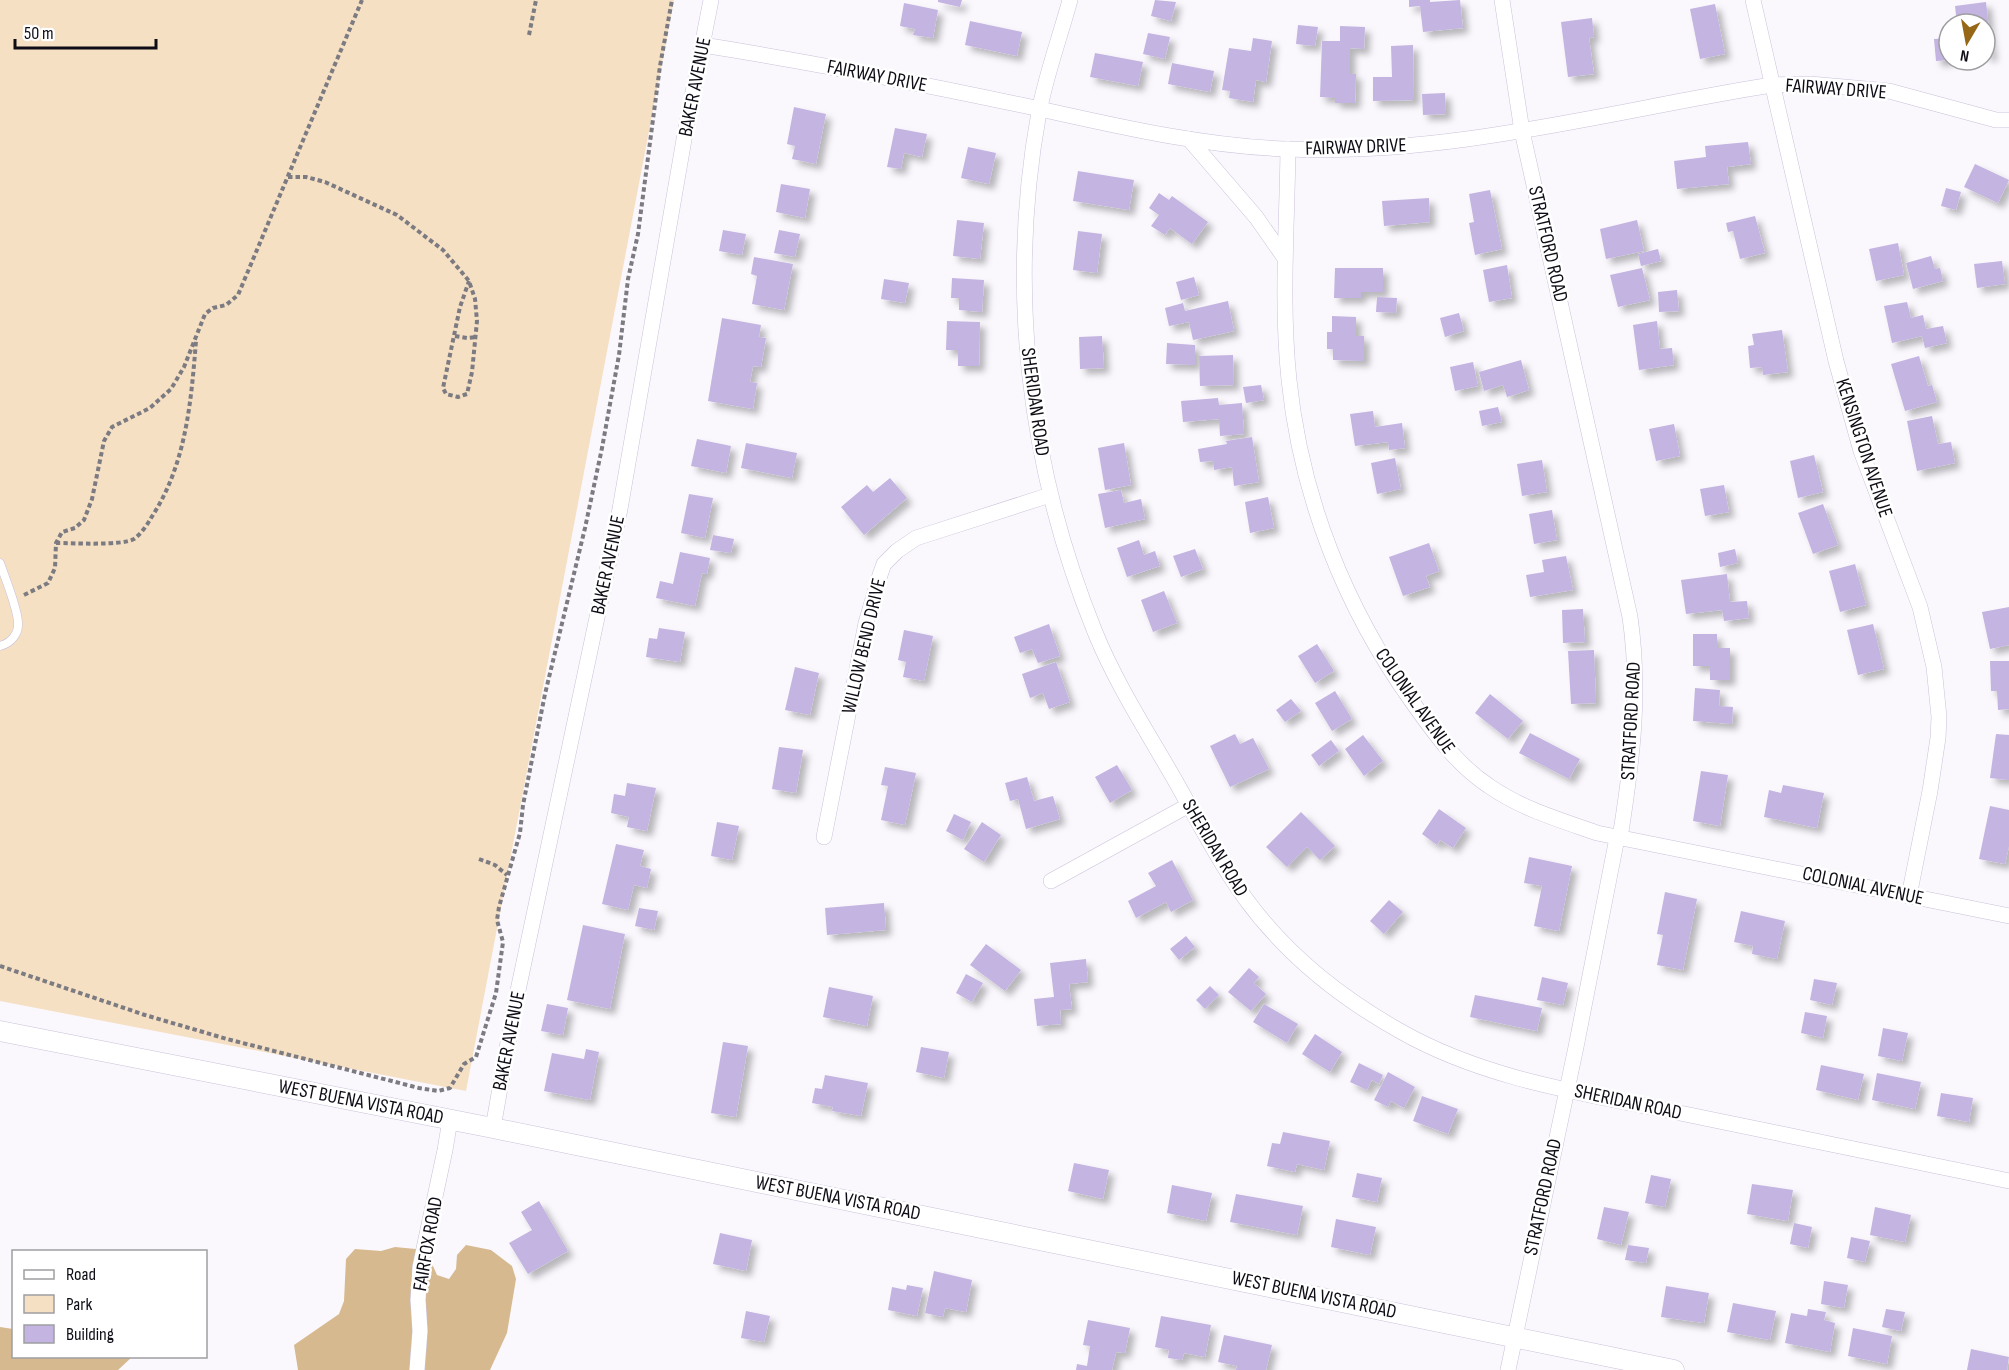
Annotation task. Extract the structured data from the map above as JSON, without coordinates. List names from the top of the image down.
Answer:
{
  "streets": {
    "street": [
      "FAIRWAY DRIVE",
      "BAKER AVENUE",
      "STRATFORD ROAD",
      "SHERIDAN ROAD",
      "KENSINGTON AVENUE",
      "WILLOW BEND DRIVE",
      "COLONIAL AVENUE",
      "WEST BUENA VISTA ROAD",
      "FAIRFOX ROAD"
    ]
  },
  "crossings": [
    ["FAIRWAY DRIVE", "BAKER AVENUE"],
    ["FAIRWAY DRIVE", "STRATFORD ROAD"],
    ["FAIRWAY DRIVE", "SHERIDAN ROAD"],
    ["FAIRWAY DRIVE", "KENSINGTON AVENUE"],
    ["FAIRWAY DRIVE", "COLONIAL AVENUE"],
    ["BAKER AVENUE", "WEST BUENA VISTA ROAD"],
    ["STRATFORD ROAD", "SHERIDAN ROAD"],
    ["STRATFORD ROAD", "COLONIAL AVENUE"],
    ["STRATFORD ROAD", "WEST BUENA VISTA ROAD"],
    ["SHERIDAN ROAD", "WILLOW BEND DRIVE"],
    ["KENSINGTON AVENUE", "COLONIAL AVENUE"],
    ["WEST BUENA VISTA ROAD", "FAIRFOX ROAD"]
  ],
  "legend": ["Road", "Park", "Building"],
  "scale_bar": "50 m",
  "north": "bottom"
}
